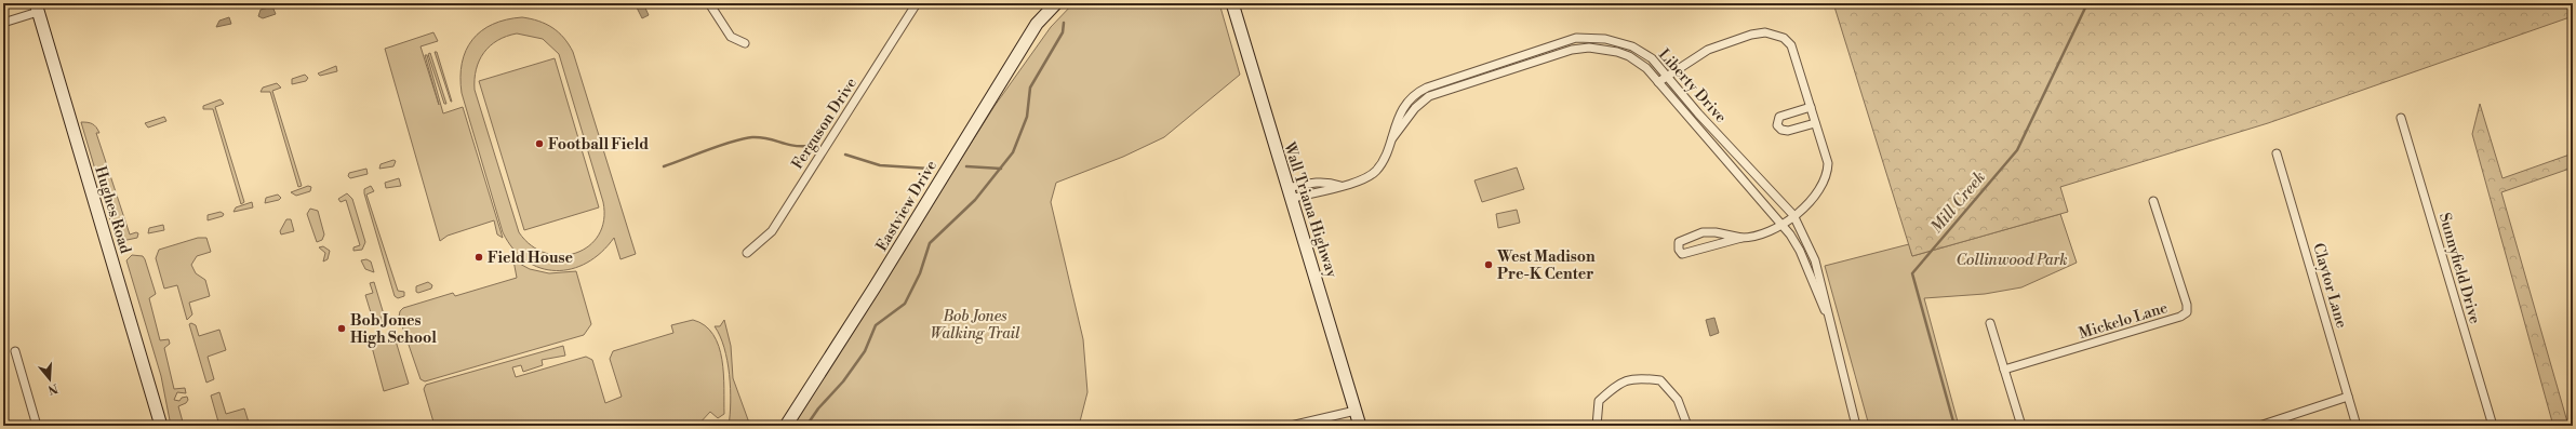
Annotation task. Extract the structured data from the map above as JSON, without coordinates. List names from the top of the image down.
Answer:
{
  "streets": {
    "main road": ["Eastview Drive", "Hughes Road", "Wall Triana Highway"],
    "street": [
      "Liberty Drive",
      "Ferguson Drive",
      "Sunnyfield Drive",
      "Claytor Lane",
      "Mickelo Lane"
    ]
  },
  "crossings": [
    ["Liberty Drive", "Wall Triana Highway"]
  ],
  "water": ["Mill Creek"],
  "parks": ["Collinwood Park", "Bob Jones Walking Trail"],
  "places": [
    "Football Field",
    "Field House",
    "West Madison Pre-K Center",
    "Bob Jones High School"
  ],
  "north": "bottom"
}
